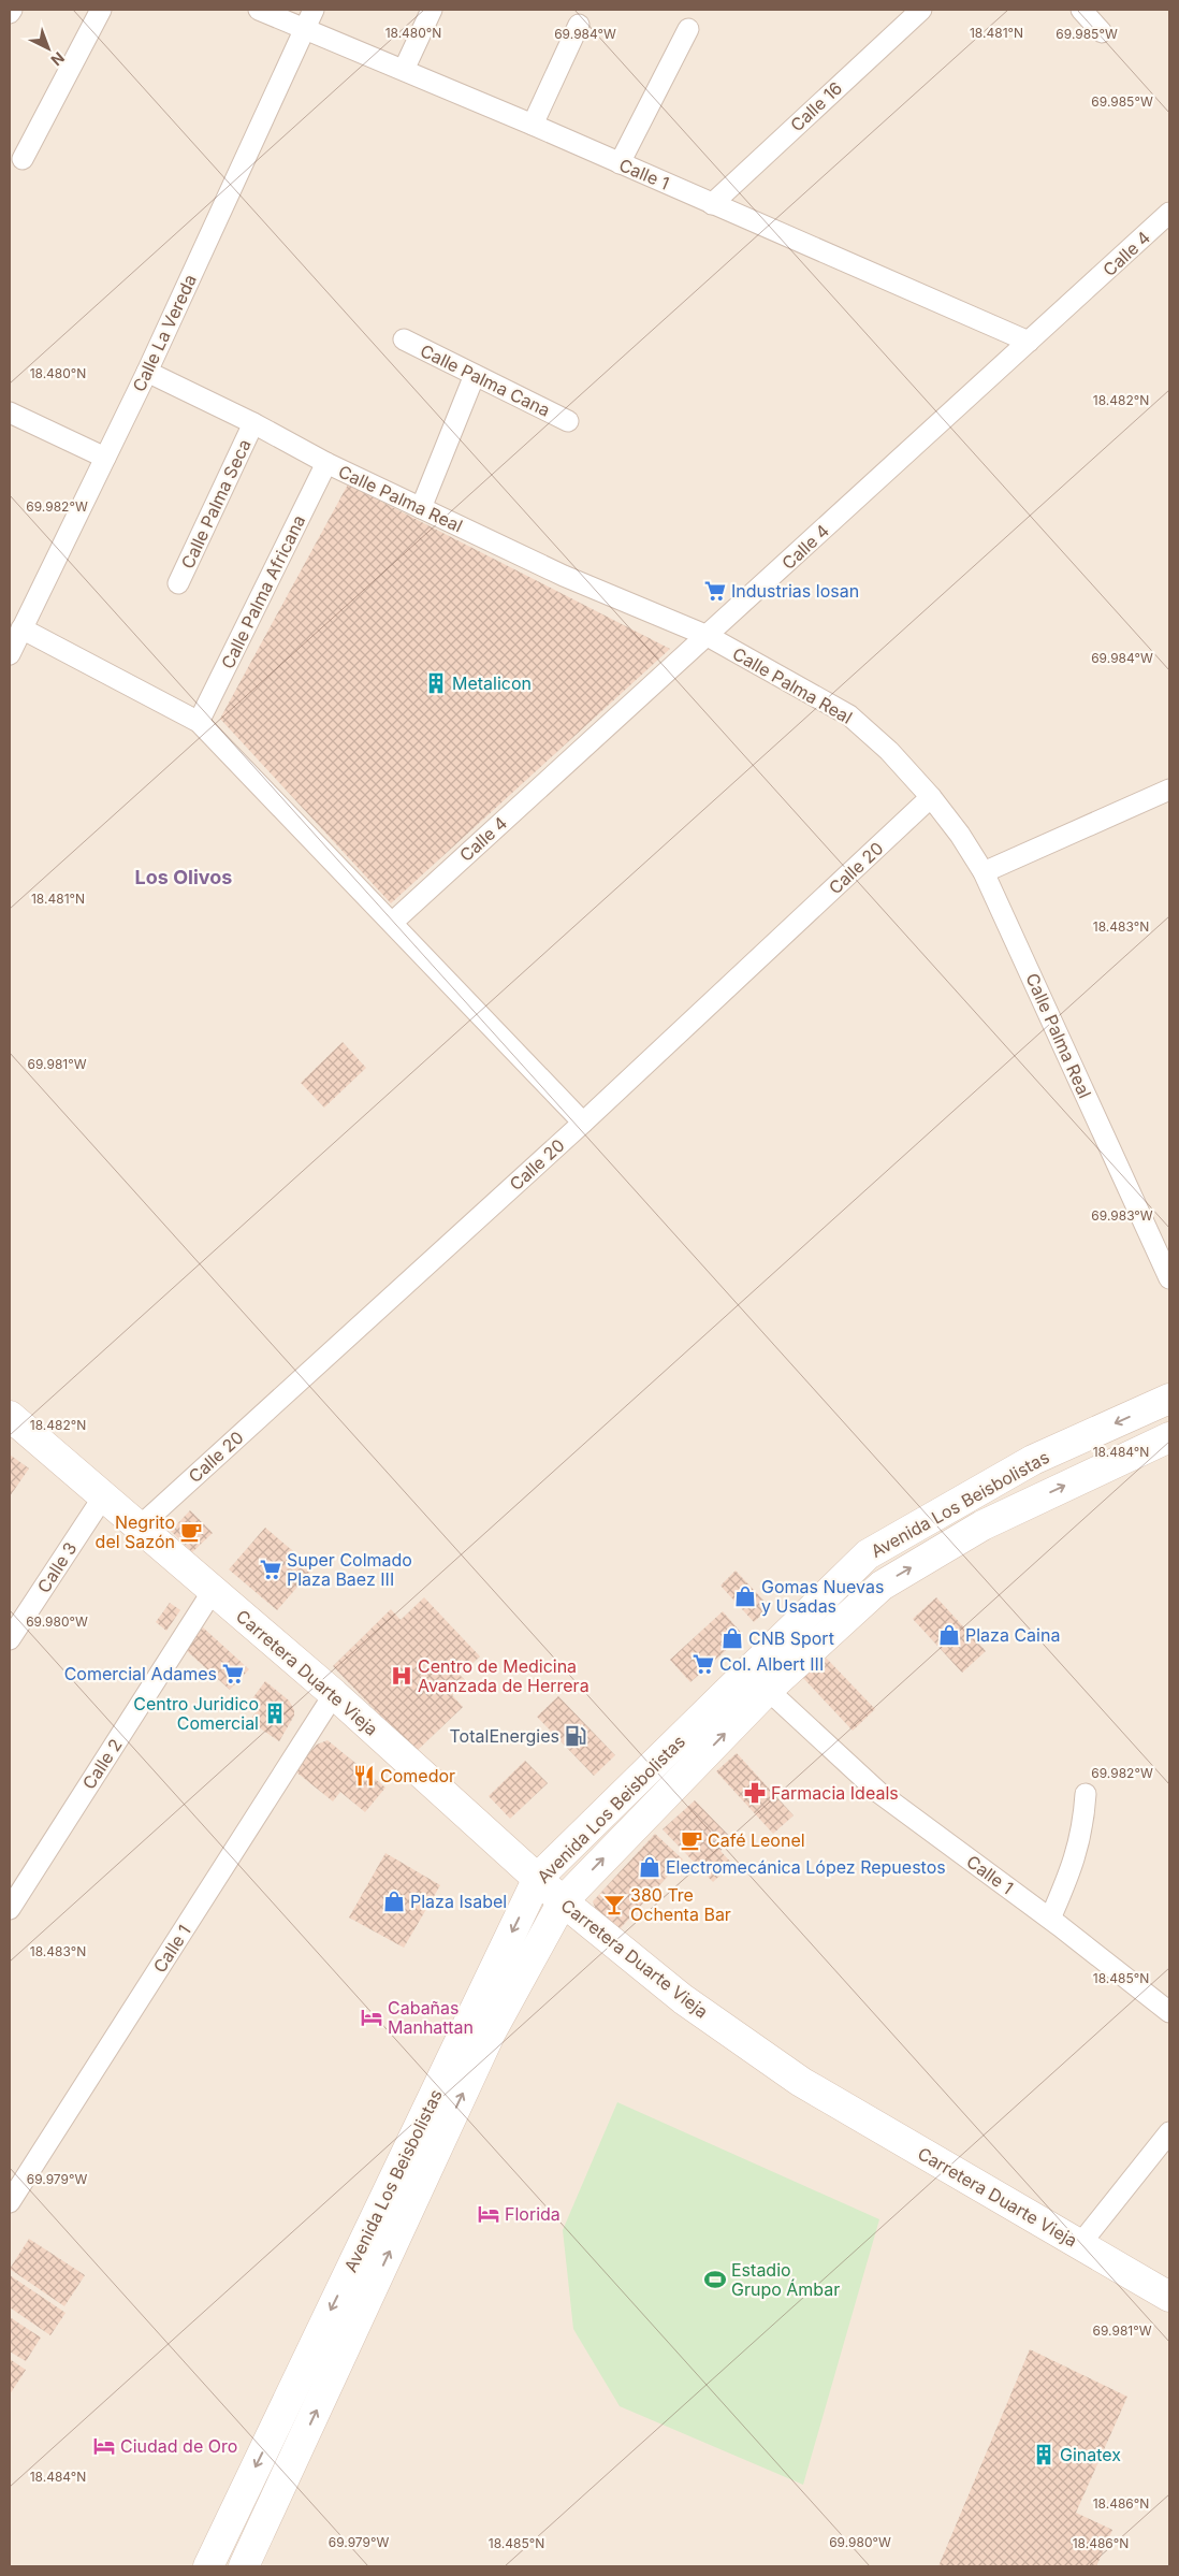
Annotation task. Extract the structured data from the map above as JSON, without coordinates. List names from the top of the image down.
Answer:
{
  "streets": {
    "main road": ["Avenida Los Beisbolistas", "Carretera Duarte Vieja"],
    "street": [
      "Calle 16",
      "Calle 1",
      "Calle 4",
      "Calle La Vereda",
      "Calle Palma Cana",
      "Calle Palma Real",
      "Calle Palma Seca",
      "Calle Palma Africana",
      "Calle 20",
      "Calle 3",
      "Calle 2"
    ]
  },
  "crossings": [
    ["Calle 16", "Calle 1"],
    ["Calle 1", "Calle 4"],
    ["Calle 1", "Calle La Vereda"],
    ["Calle 1", "Avenida Los Beisbolistas"],
    ["Calle 1", "Carretera Duarte Vieja"],
    ["Calle 4", "Calle Palma Real"],
    ["Calle La Vereda", "Calle Palma Real"],
    ["Calle Palma Real", "Calle Palma Seca"],
    ["Calle Palma Real", "Calle Palma Africana"],
    ["Calle Palma Real", "Calle 20"],
    ["Calle 20", "Carretera Duarte Vieja"],
    ["Avenida Los Beisbolistas", "Carretera Duarte Vieja"],
    ["Calle 3", "Carretera Duarte Vieja"],
    ["Carretera Duarte Vieja", "Calle 2"]
  ],
  "districts": ["Los Olivos"],
  "places": {
    "supermarket": [
      "Industrias losan",
      "Super Colmado Plaza Baez III",
      "Col. Albert III",
      "Comercial Adames"
    ],
    "building": ["Metalicon", "Centro Juridico Comercial", "Ginatex"],
    "cafe": ["Negrito del Sazón", "Café Leonel"],
    "shop": [
      "Gomas Nuevas y Usadas",
      "Plaza Caina",
      "CNB Sport",
      "Electromecánica López Repuestos",
      "Plaza Isabel"
    ],
    "hospital": ["Centro de Medicina Avanzada de Herrera"],
    "fuel station": ["TotalEnergies"],
    "restaurant": ["Comedor"],
    "pharmacy": ["Farmacia Ideals"],
    "bar": ["380 Tre Ochenta Bar"],
    "hotel": ["Cabañas Manhattan", "Florida", "Ciudad de Oro"],
    "sports": ["Estadio Grupo Ámbar"]
  },
  "north": "bottom right",
  "coordinates": [
    "18.480°N",
    "18.481°N",
    "69.984°W",
    "69.985°W",
    "18.482°N",
    "69.982°W",
    "18.483°N",
    "69.981°W",
    "69.983°W",
    "18.484°N",
    "69.980°W",
    "18.485°N",
    "69.979°W",
    "18.486°N"
  ]
}
